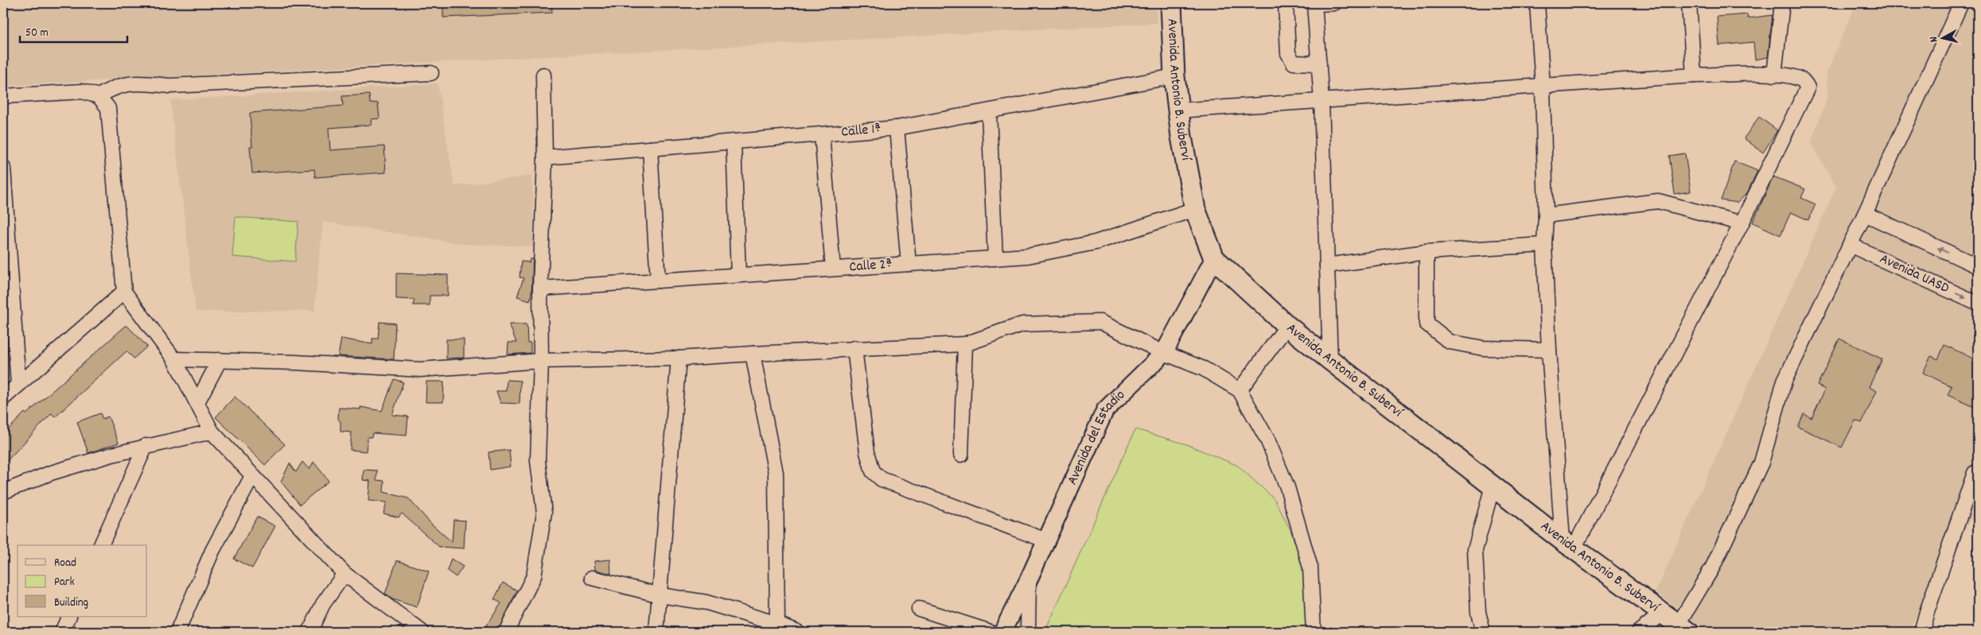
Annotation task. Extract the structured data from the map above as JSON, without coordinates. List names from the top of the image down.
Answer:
{
  "streets": {
    "main road": ["Avenida Antonio B. Suberví"],
    "street": [
      "Calle 1ª",
      "Calle 2ª",
      "Avenida UASD",
      "Avenida del Estadio"
    ]
  },
  "crossings": [
    ["Avenida Antonio B. Suberví", "Calle 1ª"],
    ["Avenida Antonio B. Suberví", "Calle 2ª"],
    ["Avenida Antonio B. Suberví", "Avenida del Estadio"]
  ],
  "legend": ["Road", "Park", "Building"],
  "scale_bar": "50 m",
  "north": "left"
}
